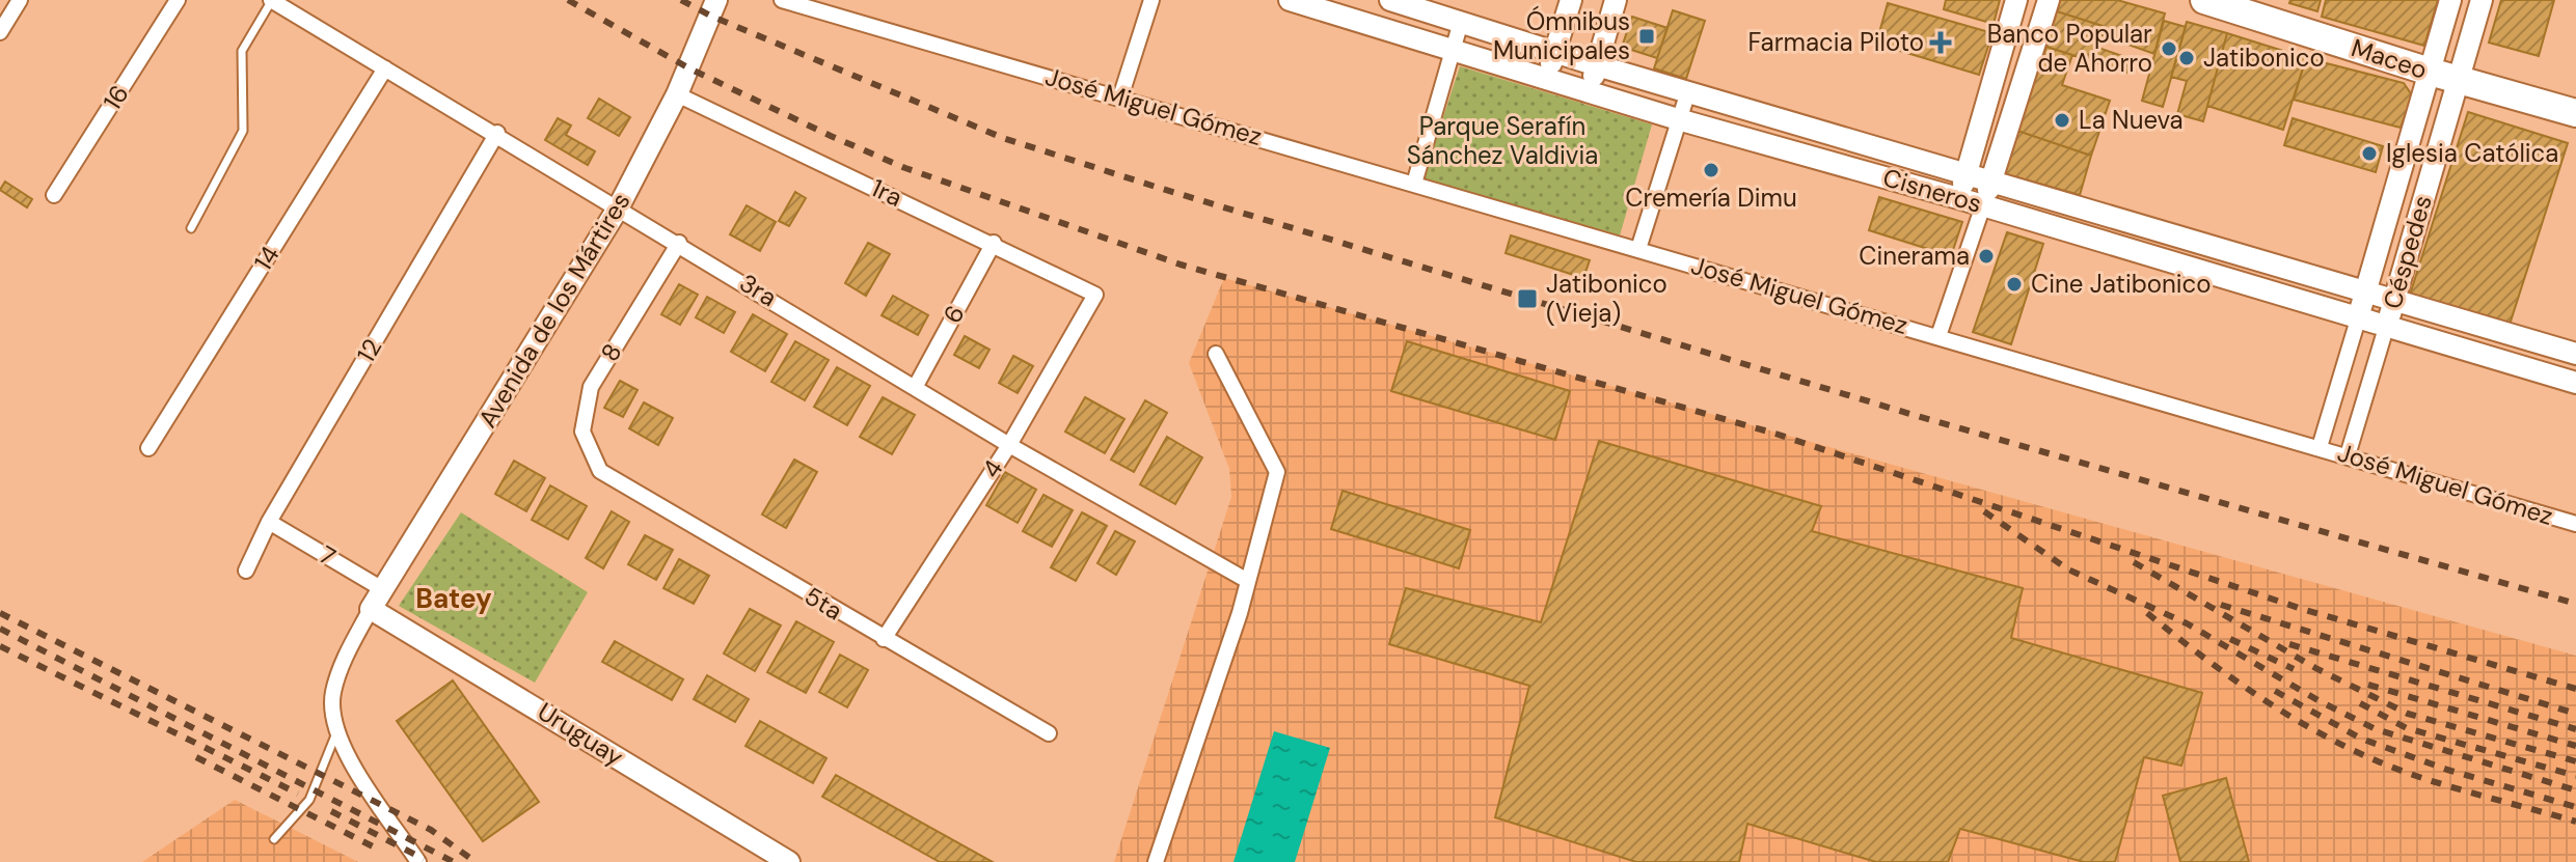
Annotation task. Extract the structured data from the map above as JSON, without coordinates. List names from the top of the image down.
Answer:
{
  "streets": {
    "highway": ["Maceo"],
    "street": [
      "16",
      "José Miguel Gómez",
      "Cisneros",
      "1ra",
      "Céspedes",
      "14",
      "3ra",
      "Avenida de los Mártires",
      "6",
      "12",
      "8",
      "4",
      "7",
      "5ta",
      "Uruguay"
    ]
  },
  "crossings": [
    ["Maceo", "Céspedes"],
    ["José Miguel Gómez", "Céspedes"],
    ["Cisneros", "Céspedes"],
    ["1ra", "Avenida de los Mártires"],
    ["1ra", "6"],
    ["1ra", "4"],
    ["14", "3ra"],
    ["3ra", "Avenida de los Mártires"],
    ["3ra", "6"],
    ["3ra", "12"],
    ["3ra", "8"],
    ["3ra", "4"],
    ["Avenida de los Mártires", "7"],
    ["Avenida de los Mártires", "Uruguay"],
    ["12", "7"],
    ["8", "5ta"],
    ["4", "5ta"]
  ],
  "districts": ["Batey"],
  "parks": ["Parque Serafín Sánchez Valdivia"],
  "places": {
    "transit": ["Ómnibus Municipales", "Jatibonico (Vieja)"],
    "health": ["Farmacia Piloto"],
    "other": [
      "Banco Popular de Ahorro",
      "Jatibonico",
      "La Nueva",
      "Iglesia Católica",
      "Cremería Dimu",
      "Cinerama",
      "Cine Jatibonico"
    ]
  }
}
